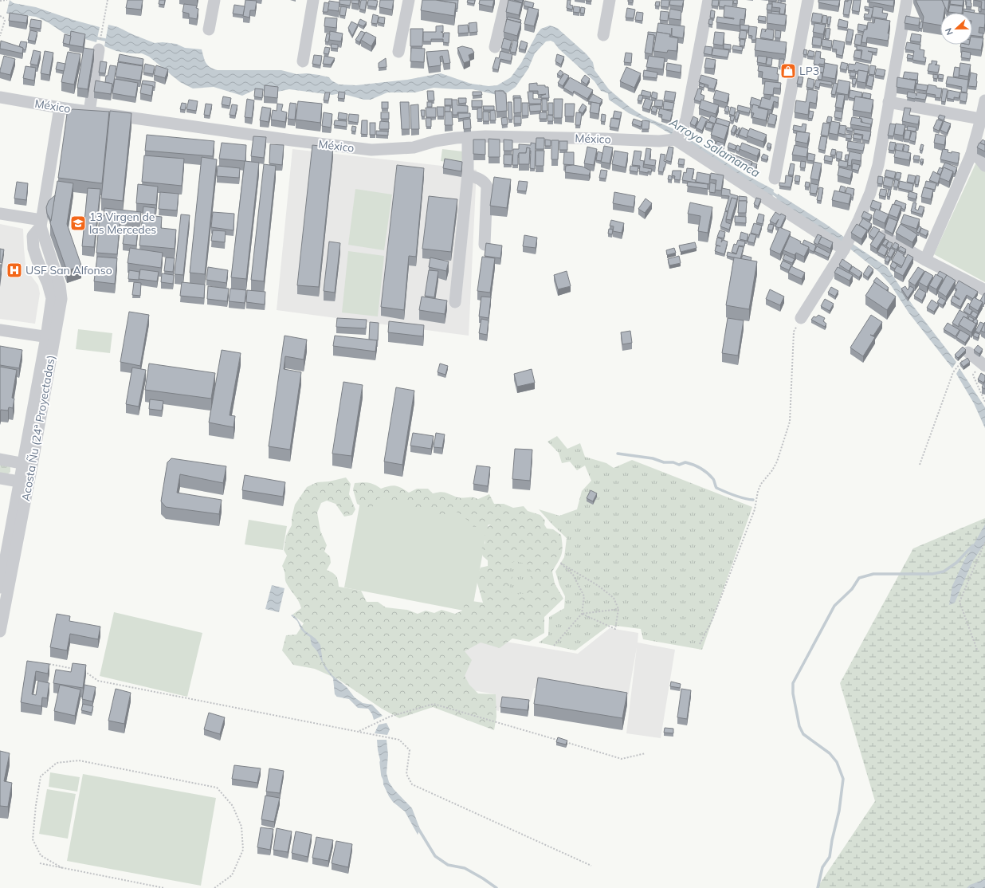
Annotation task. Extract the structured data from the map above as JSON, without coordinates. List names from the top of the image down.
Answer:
{
  "streets": {
    "street": ["México", "Acosta Ñu (24ª Proyectadas)"]
  },
  "crossings": [
    ["México", "Acosta Ñu (24ª Proyectadas)"]
  ],
  "water": ["Arroyo Salamanca"],
  "places": {
    "shop": ["LP3"],
    "school or university": ["13 Virgen de las Mercedes"],
    "hospital": ["USF San Alfonso"]
  },
  "north": "left"
}
